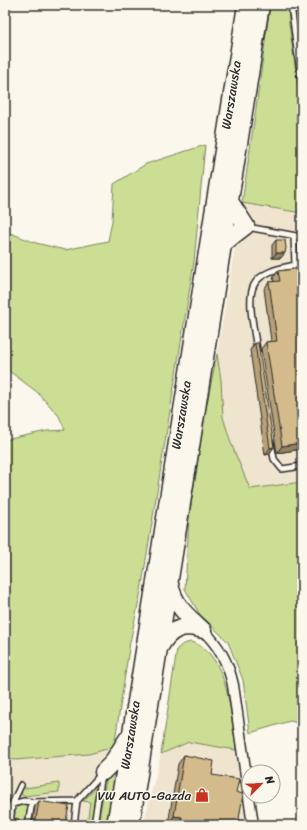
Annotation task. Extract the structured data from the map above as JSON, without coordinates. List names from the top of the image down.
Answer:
{
  "streets": {
    "main road": ["Warszawska"]
  },
  "places": {
    "shop": ["VW AUTO-Gazda"]
  },
  "north": "top right"
}
